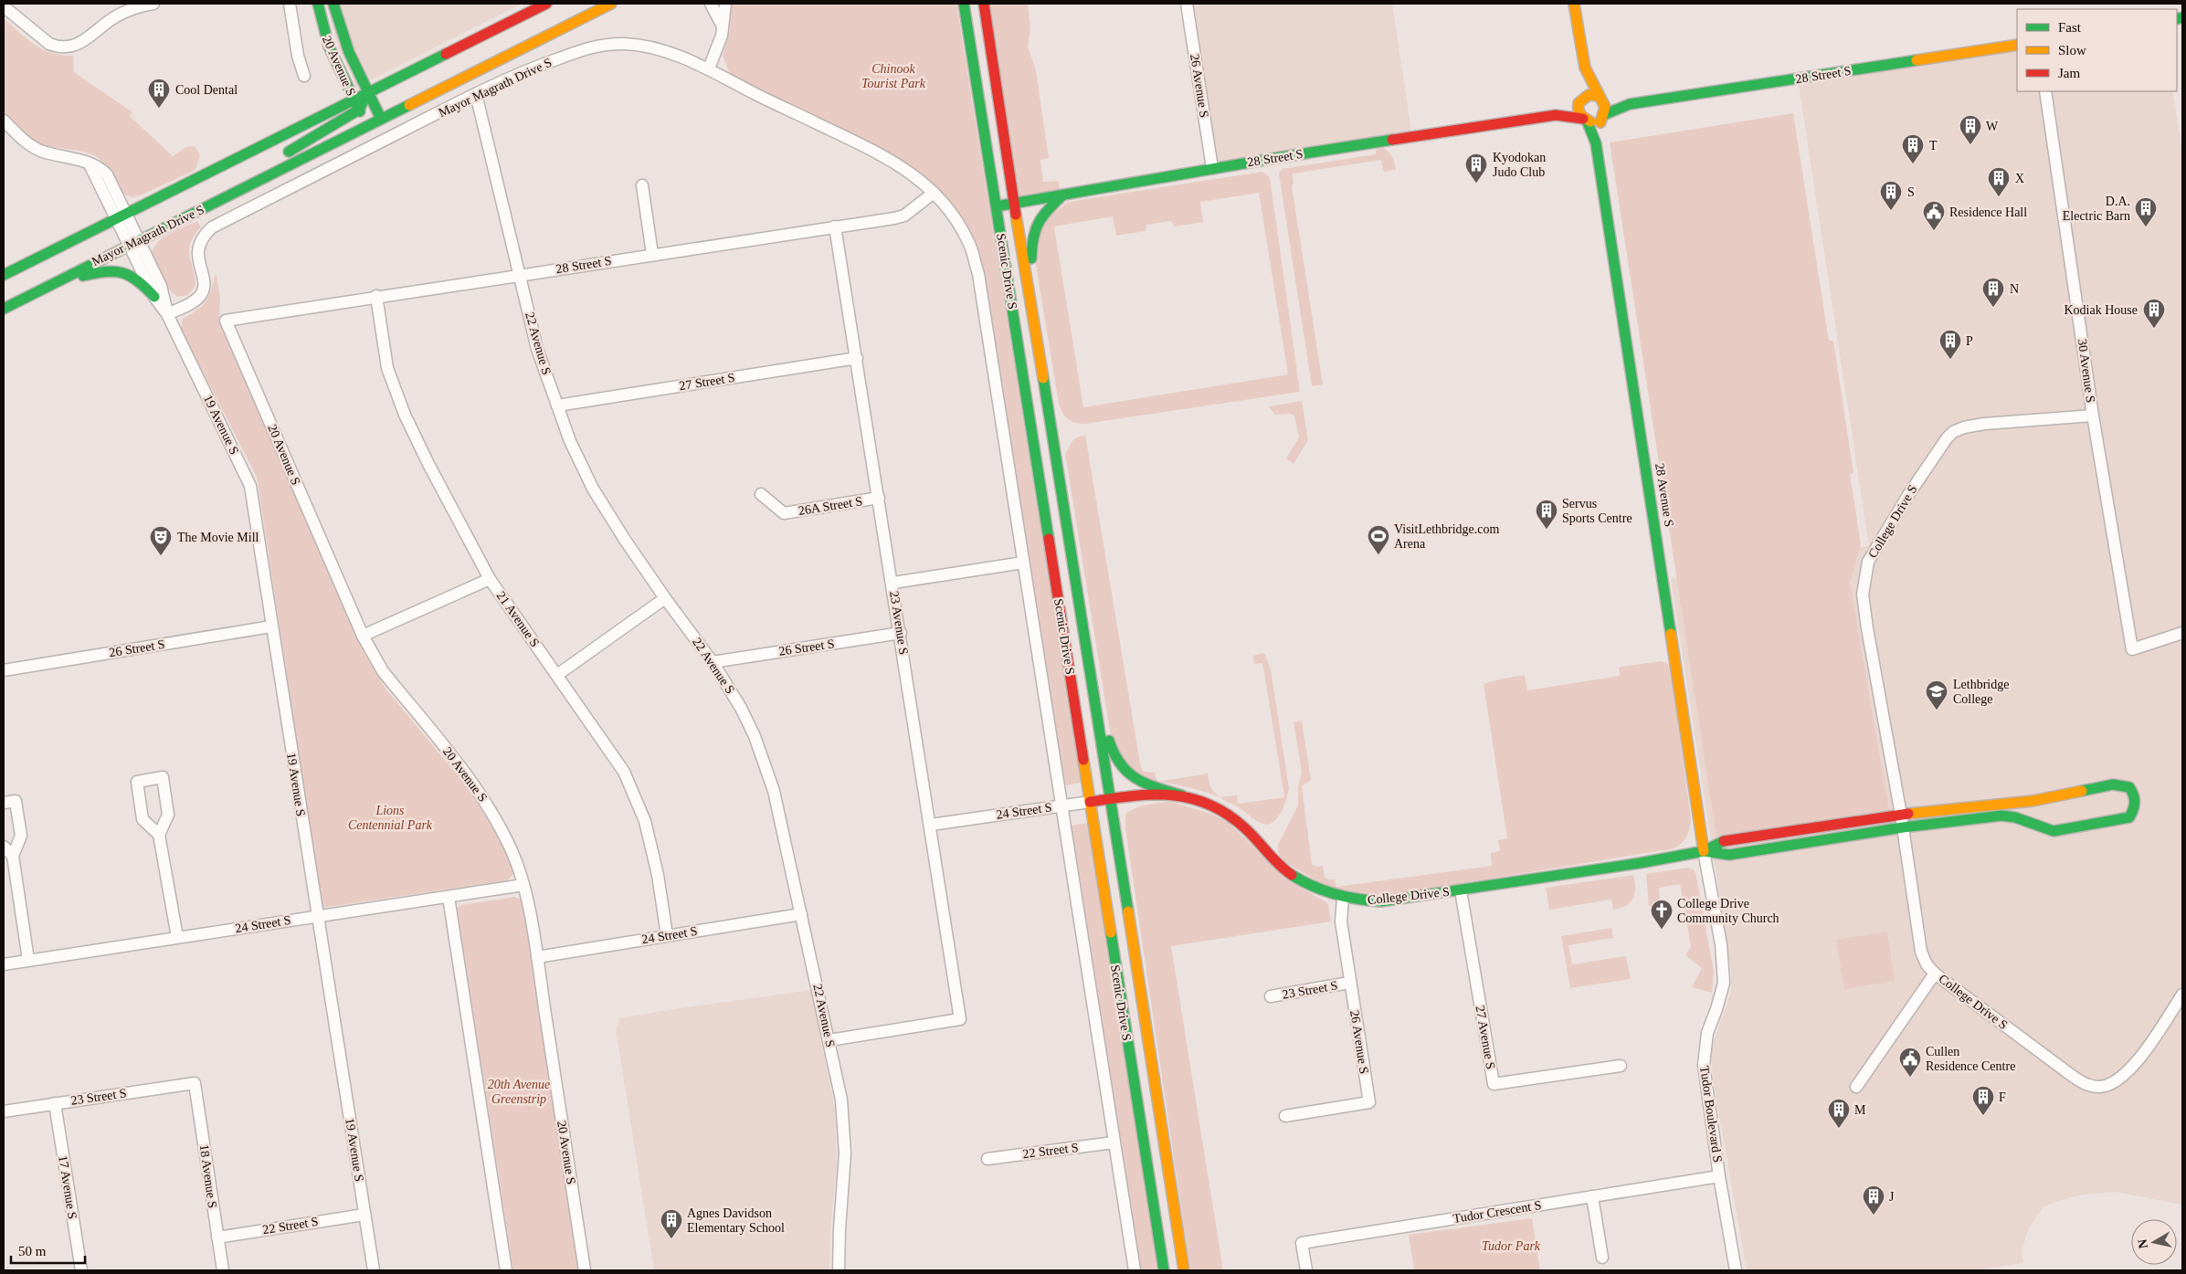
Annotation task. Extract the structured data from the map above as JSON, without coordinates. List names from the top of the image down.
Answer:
{
  "streets": {
    "main road": [
      "20 Avenue S",
      "28 Street S",
      "Mayor Magrath Drive S",
      "Scenic Drive S",
      "28 Avenue S",
      "College Drive S"
    ],
    "street": [
      "26 Avenue S",
      "22 Avenue S",
      "30 Avenue S",
      "27 Street S",
      "19 Avenue S",
      "26A Street S",
      "21 Avenue S",
      "23 Avenue S",
      "26 Street S",
      "24 Street S",
      "23 Street S",
      "27 Avenue S",
      "Tudor Boulevard S",
      "22 Street S",
      "18 Avenue S",
      "17 Avenue S",
      "Tudor Crescent S"
    ]
  },
  "crossings": [
    ["20 Avenue S", "28 Street S"],
    ["20 Avenue S", "Mayor Magrath Drive S"],
    ["20 Avenue S", "24 Street S"],
    ["28 Street S", "26 Avenue S"],
    ["28 Street S", "Mayor Magrath Drive S"],
    ["28 Street S", "Scenic Drive S"],
    ["28 Street S", "22 Avenue S"],
    ["28 Street S", "21 Avenue S"],
    ["28 Street S", "23 Avenue S"],
    ["26 Avenue S", "College Drive S"],
    ["26 Avenue S", "23 Street S"],
    ["Mayor Magrath Drive S", "22 Avenue S"],
    ["Mayor Magrath Drive S", "19 Avenue S"],
    ["Scenic Drive S", "College Drive S"],
    ["Scenic Drive S", "24 Street S"],
    ["22 Avenue S", "27 Street S"],
    ["22 Avenue S", "23 Avenue S"],
    ["22 Avenue S", "26 Street S"],
    ["22 Avenue S", "24 Street S"],
    ["30 Avenue S", "College Drive S"],
    ["27 Street S", "23 Avenue S"],
    ["19 Avenue S", "26 Street S"],
    ["19 Avenue S", "24 Street S"],
    ["19 Avenue S", "22 Street S"],
    ["28 Avenue S", "College Drive S"],
    ["28 Avenue S", "Tudor Boulevard S"],
    ["26A Street S", "23 Avenue S"],
    ["College Drive S", "24 Street S"],
    ["College Drive S", "27 Avenue S"],
    ["College Drive S", "Tudor Boulevard S"],
    ["21 Avenue S", "24 Street S"],
    ["23 Avenue S", "26 Street S"],
    ["23 Avenue S", "24 Street S"],
    ["23 Street S", "18 Avenue S"],
    ["23 Street S", "17 Avenue S"],
    ["Tudor Boulevard S", "Tudor Crescent S"],
    ["22 Street S", "18 Avenue S"]
  ],
  "parks": [
    "Chinook Tourist Park",
    "Lions Centennial Park",
    "20th Avenue Greenstrip",
    "Tudor Park"
  ],
  "places": {
    "building": [
      "Cool Dental",
      "W",
      "T",
      "Kyodokan Judo Club",
      "X",
      "S",
      "D.A. Electric Barn",
      "N",
      "Kodiak House",
      "P",
      "Servus Sports Centre",
      "F",
      "M",
      "J",
      "Agnes Davidson Elementary School"
    ],
    "public building": ["Residence Hall", "Cullen Residence Centre"],
    "sports": ["VisitLethbridge.com Arena"],
    "theatre": ["The Movie Mill"],
    "school or university": ["Lethbridge College"],
    "church": ["College Drive Community Church"]
  },
  "legend": ["Fast", "Slow", "Jam"],
  "scale_bar": "50 m",
  "north": "left"
}
